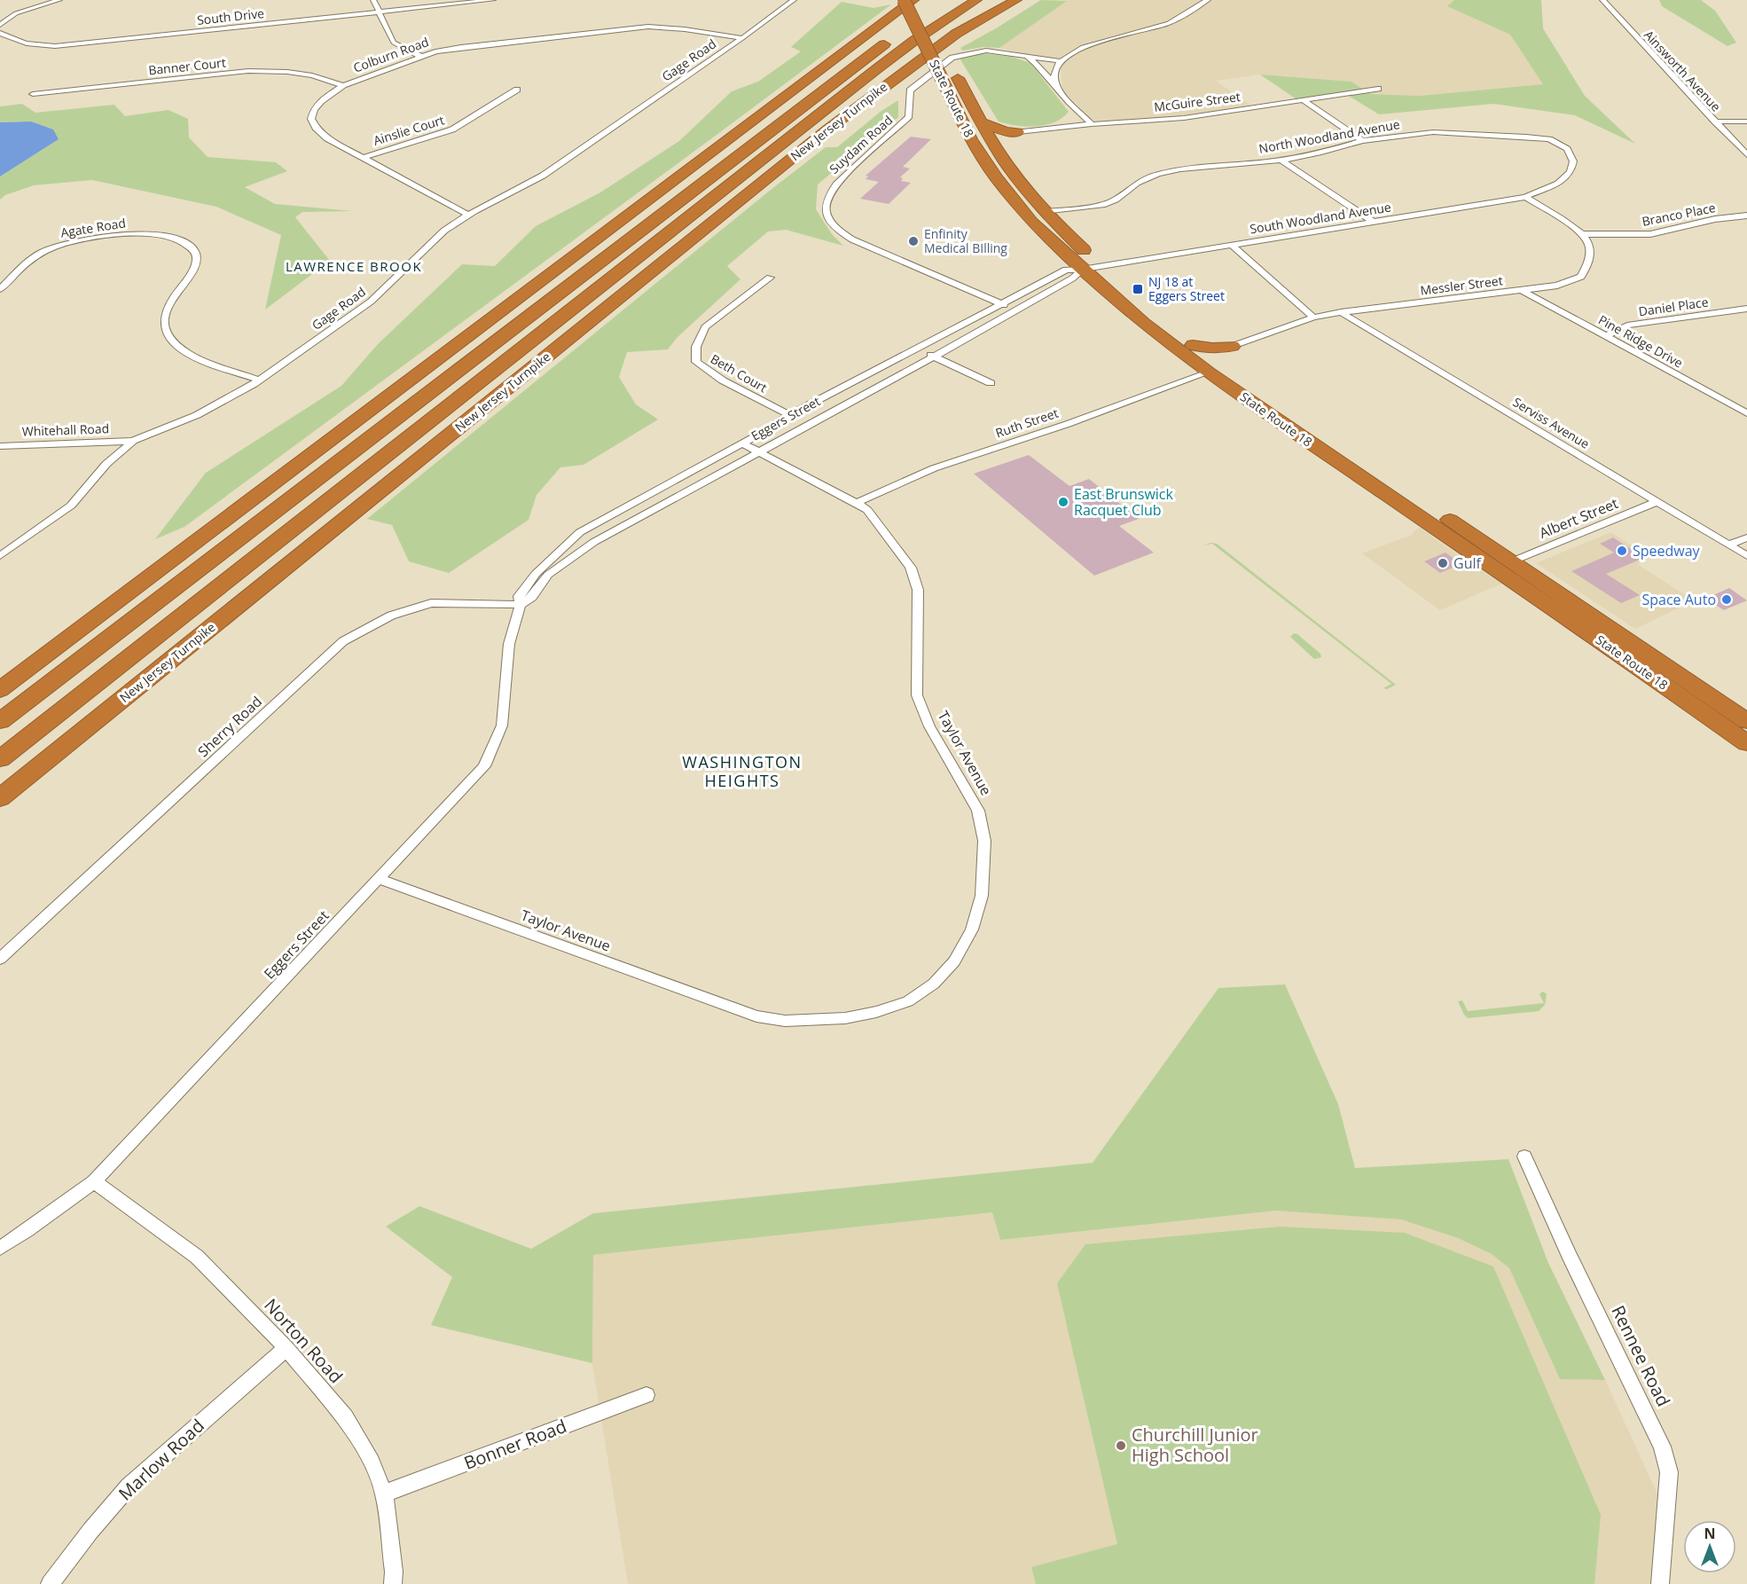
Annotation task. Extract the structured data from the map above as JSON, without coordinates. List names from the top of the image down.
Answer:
{
  "streets": {
    "highway": ["State Route 18", "New Jersey Turnpike"],
    "street": [
      "South Drive",
      "Colburn Road",
      "Gage Road",
      "Banner Court",
      "Ainsworth Avenue",
      "McGuire Street",
      "Ainslie Court",
      "North Woodland Avenue",
      "Suydam Road",
      "Branco Place",
      "South Woodland Avenue",
      "Agate Road",
      "Messler Street",
      "Daniel Place",
      "Pine Ridge Drive",
      "Beth Court",
      "Eggers Street",
      "Ruth Street",
      "Serviss Avenue",
      "Whitehall Road",
      "Albert Street",
      "Sherry Road",
      "Taylor Avenue",
      "Norton Road",
      "Rennee Road",
      "Bonner Road",
      "Marlow Road"
    ]
  },
  "crossings": [
    ["Colburn Road", "Gage Road"],
    ["Colburn Road", "Banner Court"],
    ["Colburn Road", "Ainslie Court"],
    ["Gage Road", "Agate Road"],
    ["Gage Road", "Whitehall Road"],
    ["State Route 18", "North Woodland Avenue"],
    ["State Route 18", "South Woodland Avenue"],
    ["State Route 18", "Eggers Street"],
    ["State Route 18", "Ruth Street"],
    ["State Route 18", "Albert Street"],
    ["North Woodland Avenue", "South Woodland Avenue"],
    ["Suydam Road", "Eggers Street"],
    ["Branco Place", "Messler Street"],
    ["South Woodland Avenue", "Eggers Street"],
    ["Messler Street", "Pine Ridge Drive"],
    ["Messler Street", "Serviss Avenue"],
    ["Daniel Place", "Pine Ridge Drive"],
    ["Beth Court", "Eggers Street"],
    ["Eggers Street", "Sherry Road"],
    ["Eggers Street", "Taylor Avenue"],
    ["Eggers Street", "Norton Road"],
    ["Ruth Street", "Taylor Avenue"],
    ["Serviss Avenue", "Albert Street"],
    ["Norton Road", "Bonner Road"],
    ["Norton Road", "Marlow Road"]
  ],
  "districts": ["LAWRENCE BROOK", "WASHINGTON HEIGHTS"],
  "places": {
    "other": [
      "Enfinity Medical BIlling",
      "East Brunswick Racquet Club",
      "Speedway",
      "Gulf",
      "Space Auto",
      "Churchill Junior High School"
    ],
    "transit": ["NJ 18 at Eggers Street"]
  },
  "north": "top"
}
